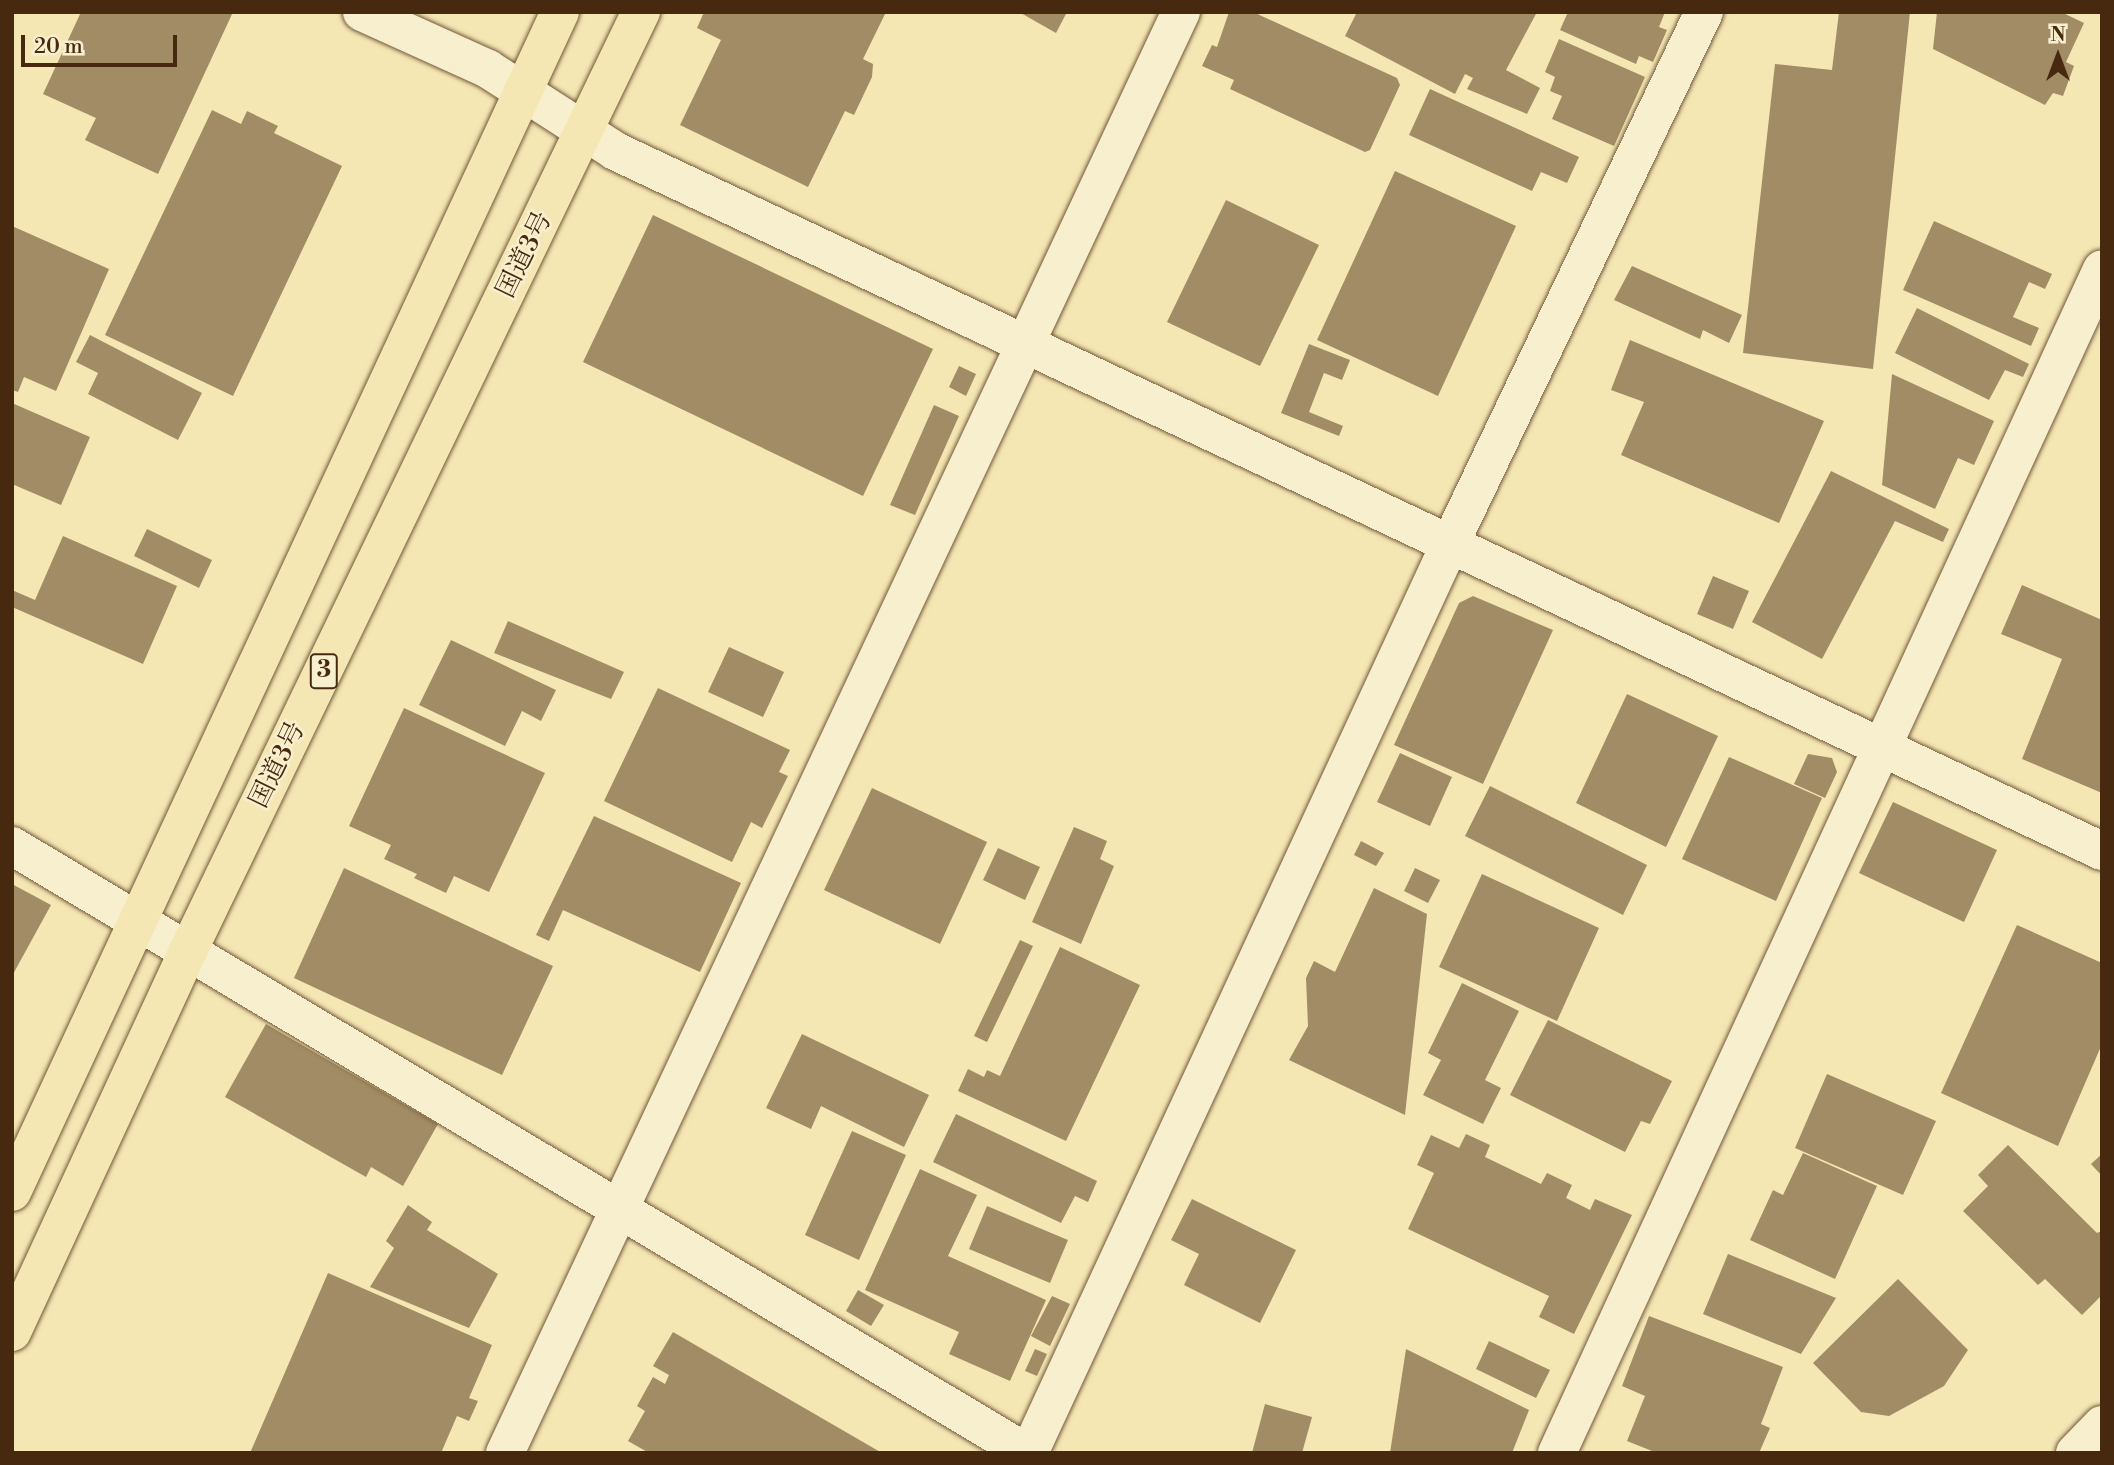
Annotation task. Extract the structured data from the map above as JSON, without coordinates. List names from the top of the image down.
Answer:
{
  "streets": {
    "highway": ["国道3号", "3"]
  },
  "scale_bar": "20 m",
  "north": "top"
}
